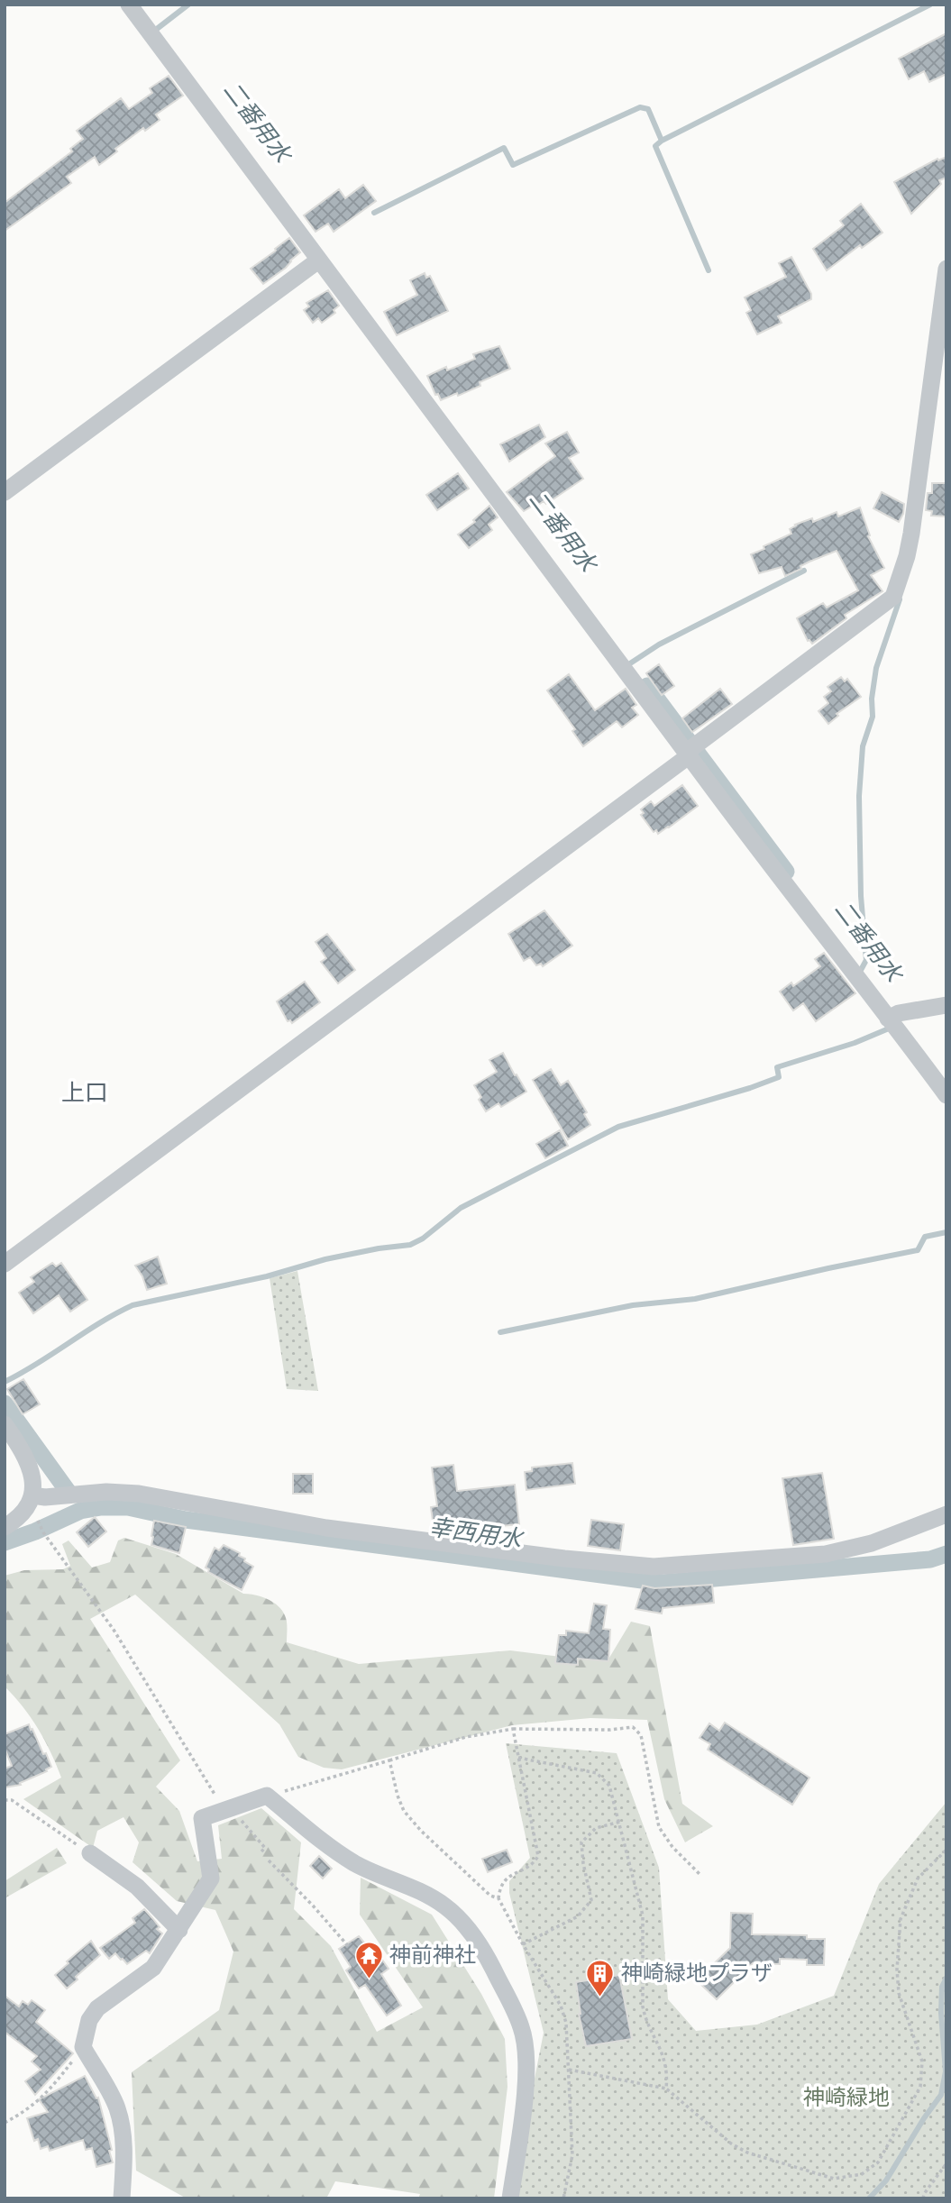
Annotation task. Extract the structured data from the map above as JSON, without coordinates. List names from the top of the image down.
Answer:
{
  "districts": ["上口"],
  "water": ["二番用水", "幸西用水"],
  "parks": ["神崎緑地"],
  "places": {
    "temple": ["神前神社"],
    "building": ["神崎緑地プラザ"]
  }
}
